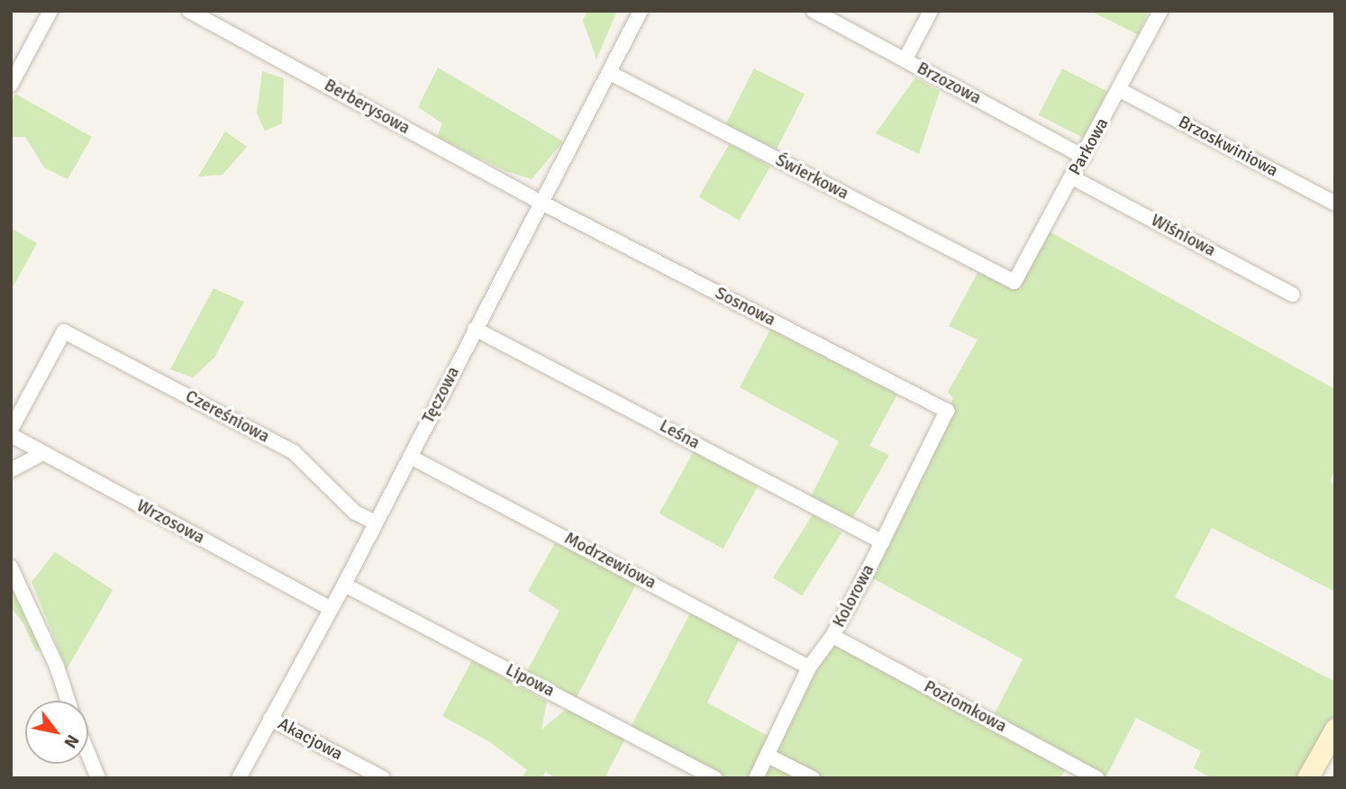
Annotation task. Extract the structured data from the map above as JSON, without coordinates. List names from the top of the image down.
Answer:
{
  "streets": {
    "street": [
      "Brzozowa",
      "Berberysowa",
      "Parkowa",
      "Brzoskwiniowa",
      "Świerkowa",
      "Wiśniowa",
      "Sosnowa",
      "Tęczowa",
      "Czereśniowa",
      "Leśna",
      "Wrzosowa",
      "Modrzewiowa",
      "Kolorowa",
      "Lipowa",
      "Poziomkowa",
      "Akacjowa"
    ]
  },
  "crossings": [
    ["Brzozowa", "Parkowa"],
    ["Berberysowa", "Sosnowa"],
    ["Berberysowa", "Tęczowa"],
    ["Parkowa", "Brzoskwiniowa"],
    ["Parkowa", "Świerkowa"],
    ["Parkowa", "Wiśniowa"],
    ["Świerkowa", "Tęczowa"],
    ["Sosnowa", "Tęczowa"],
    ["Sosnowa", "Kolorowa"],
    ["Tęczowa", "Czereśniowa"],
    ["Tęczowa", "Leśna"],
    ["Tęczowa", "Wrzosowa"],
    ["Tęczowa", "Modrzewiowa"],
    ["Tęczowa", "Lipowa"],
    ["Tęczowa", "Akacjowa"],
    ["Leśna", "Kolorowa"],
    ["Modrzewiowa", "Kolorowa"],
    ["Kolorowa", "Poziomkowa"]
  ],
  "north": "bottom right"
}
